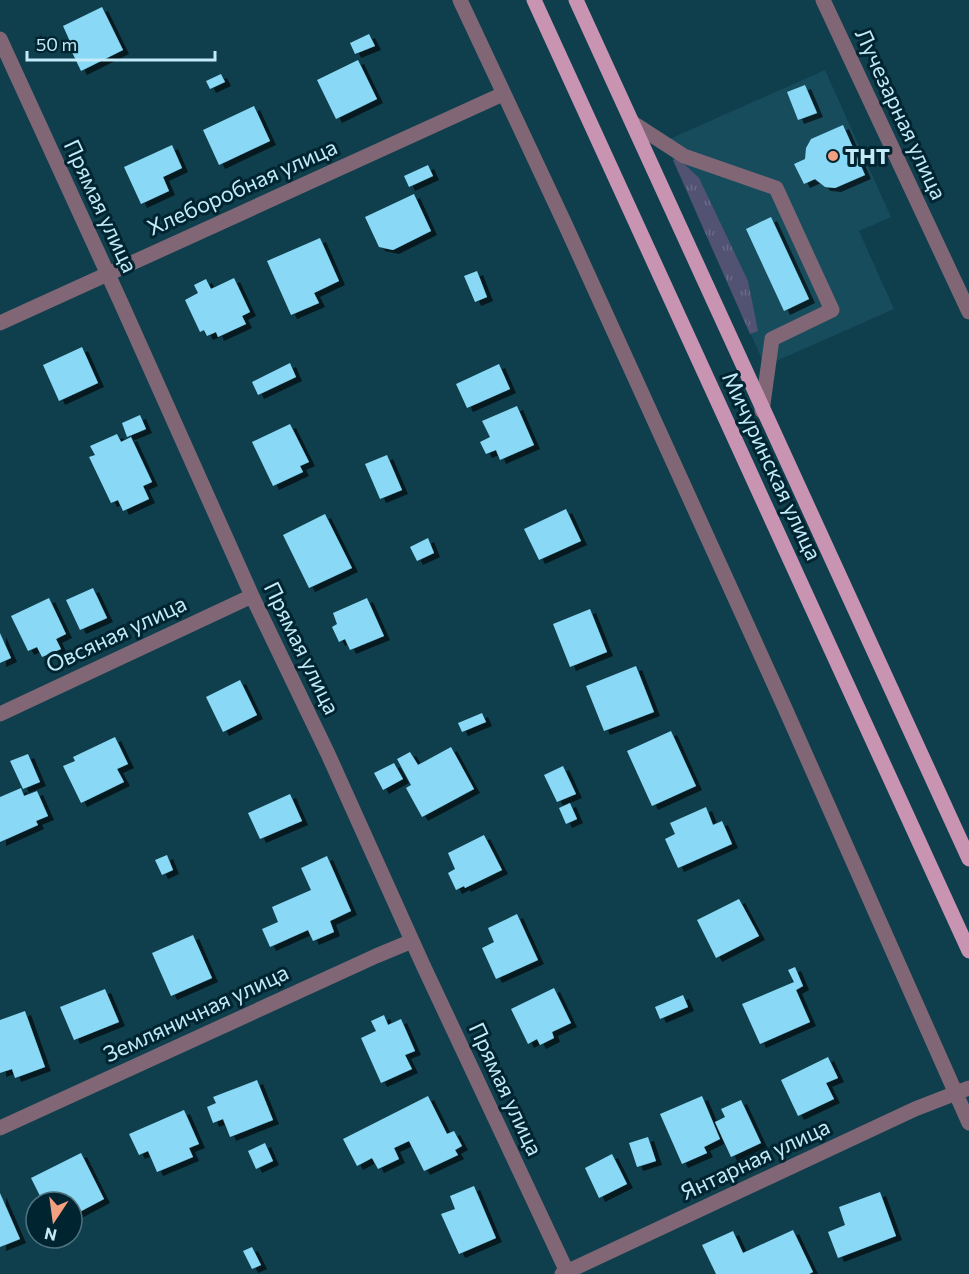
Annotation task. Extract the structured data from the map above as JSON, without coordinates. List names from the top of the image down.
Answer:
{
  "streets": {
    "main road": ["Мичуринская улица"],
    "street": [
      "Лучезарная улица",
      "Хлеборобная улица",
      "Прямая улица",
      "Овсяная улица",
      "Земляничная улица",
      "Янтарная улица"
    ]
  },
  "crossings": [
    ["Хлеборобная улица", "Прямая улица"],
    ["Прямая улица", "Овсяная улица"],
    ["Прямая улица", "Земляничная улица"],
    ["Прямая улица", "Янтарная улица"]
  ],
  "places": ["ТНТ"],
  "scale_bar": "50 m",
  "north": "bottom"
}
